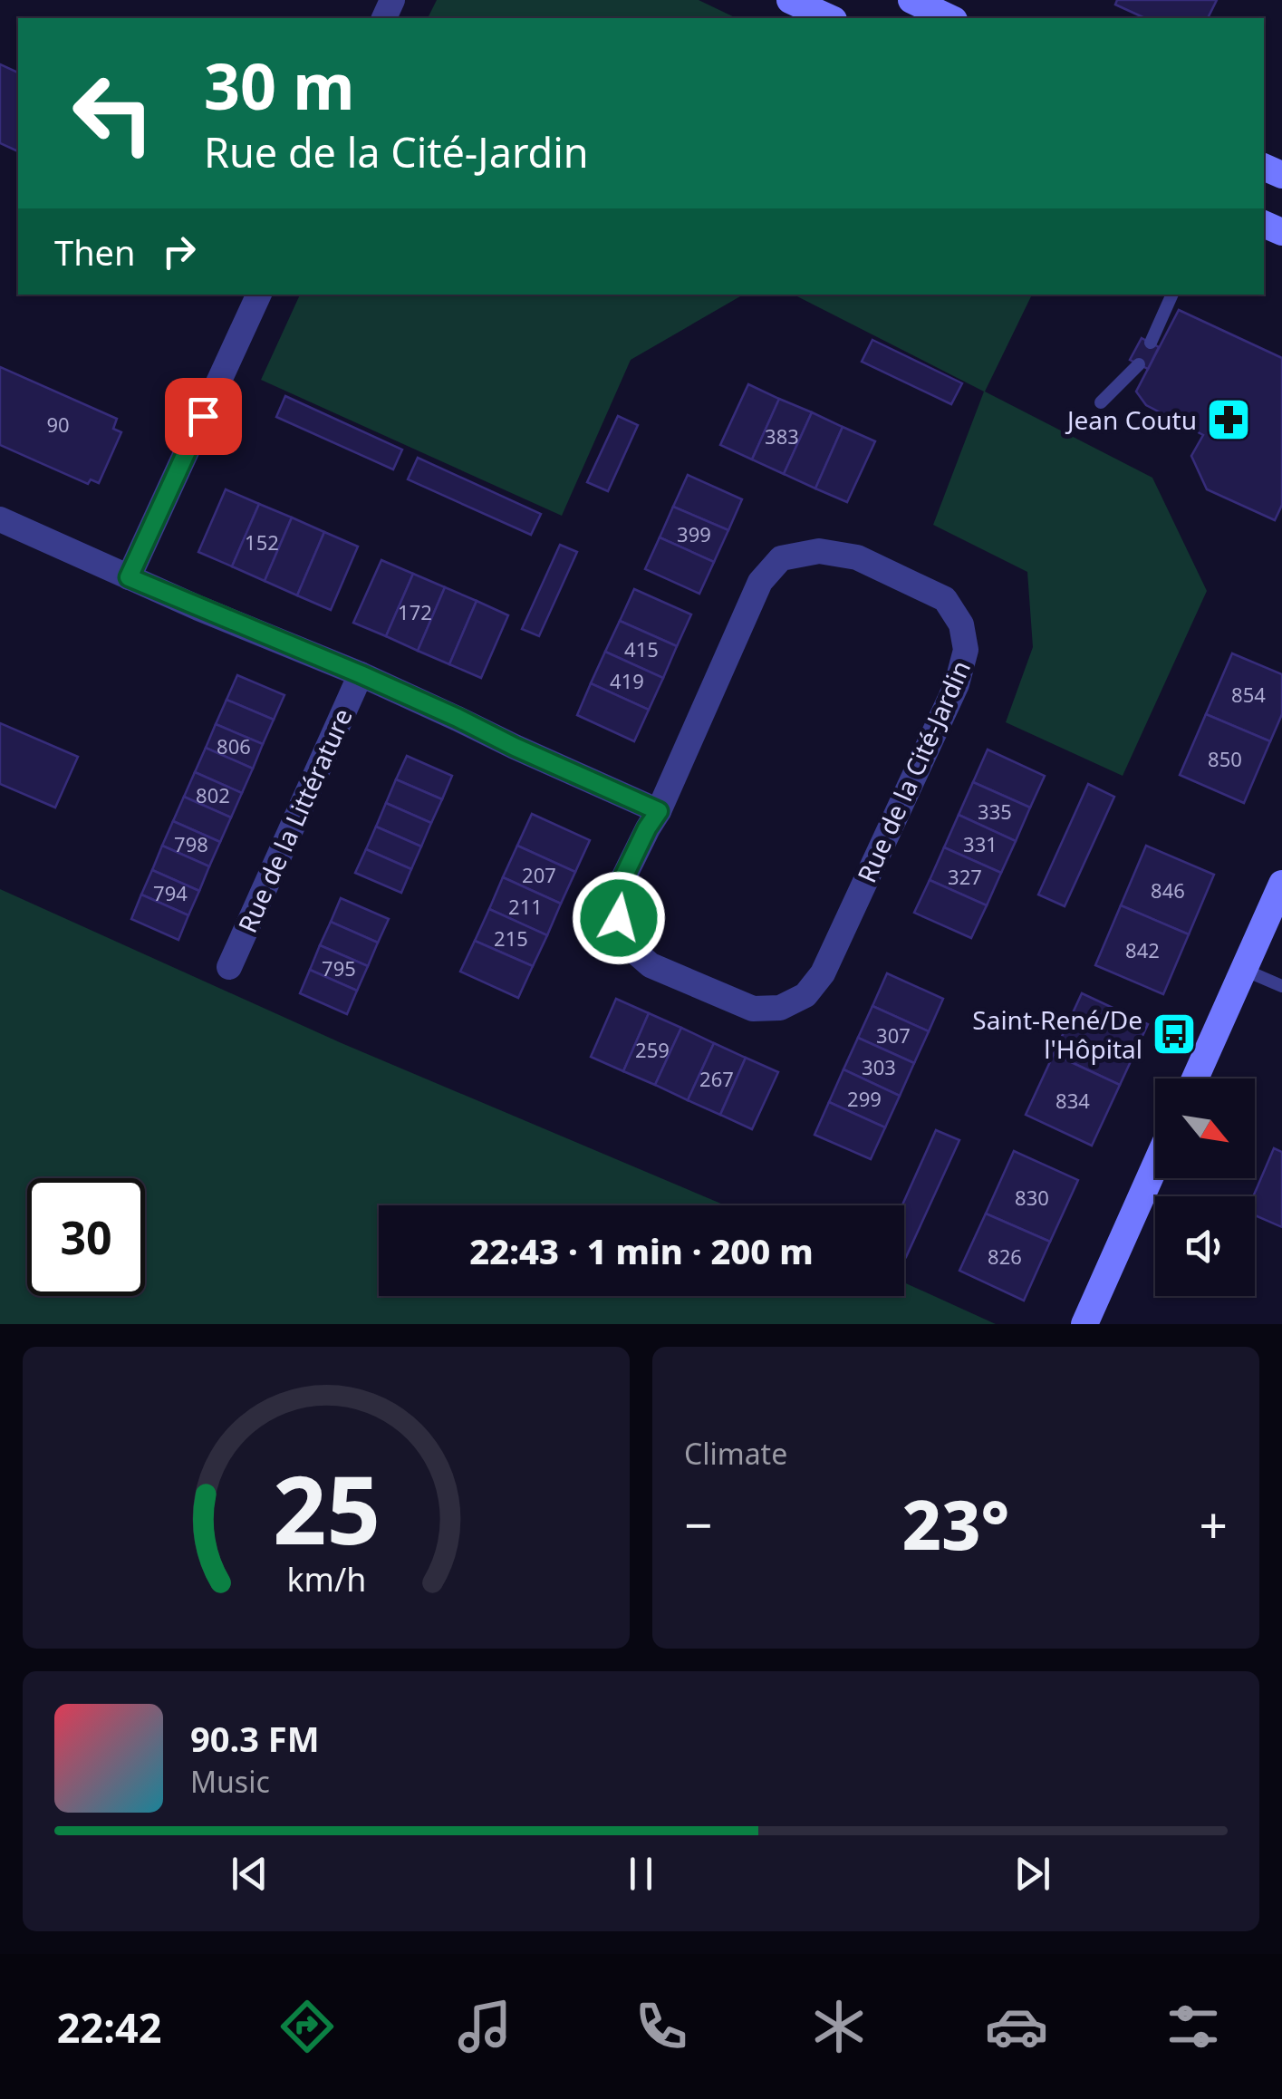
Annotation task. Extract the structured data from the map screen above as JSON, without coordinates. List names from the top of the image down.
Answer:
{
  "streets": {
    "street": ["Rue de la Cité-Jardin", "Rue de la Littérature"]
  },
  "places": {
    "pharmacy": ["Jean Coutu"],
    "bus stop": ["Saint-René/De l'Hôpital"]
  },
  "house_numbers": [
    "90",
    "383",
    "399",
    "152",
    "172",
    "415",
    "419",
    "854",
    "806",
    "850",
    "802",
    "335",
    "798",
    "331",
    "207",
    "327",
    "846",
    "794",
    "211",
    "215",
    "842",
    "795",
    "307",
    "259",
    "303",
    "267",
    "299",
    "834",
    "830",
    "826"
  ],
  "north": "bottom right",
  "page": {
    "turn": ["30 m", "Rue de la Cité-Jardin"],
    "then": "Then",
    "limit": "30",
    "trip": "22:43 · 1 min · 200 m",
    "tile": "Climate",
    "heat": ["−", "23°", "+"],
    "song": ["90.3 FM", "Music"],
    "tabs": "22:42",
    "gauge": ["25", "km/h"]
  }
}
